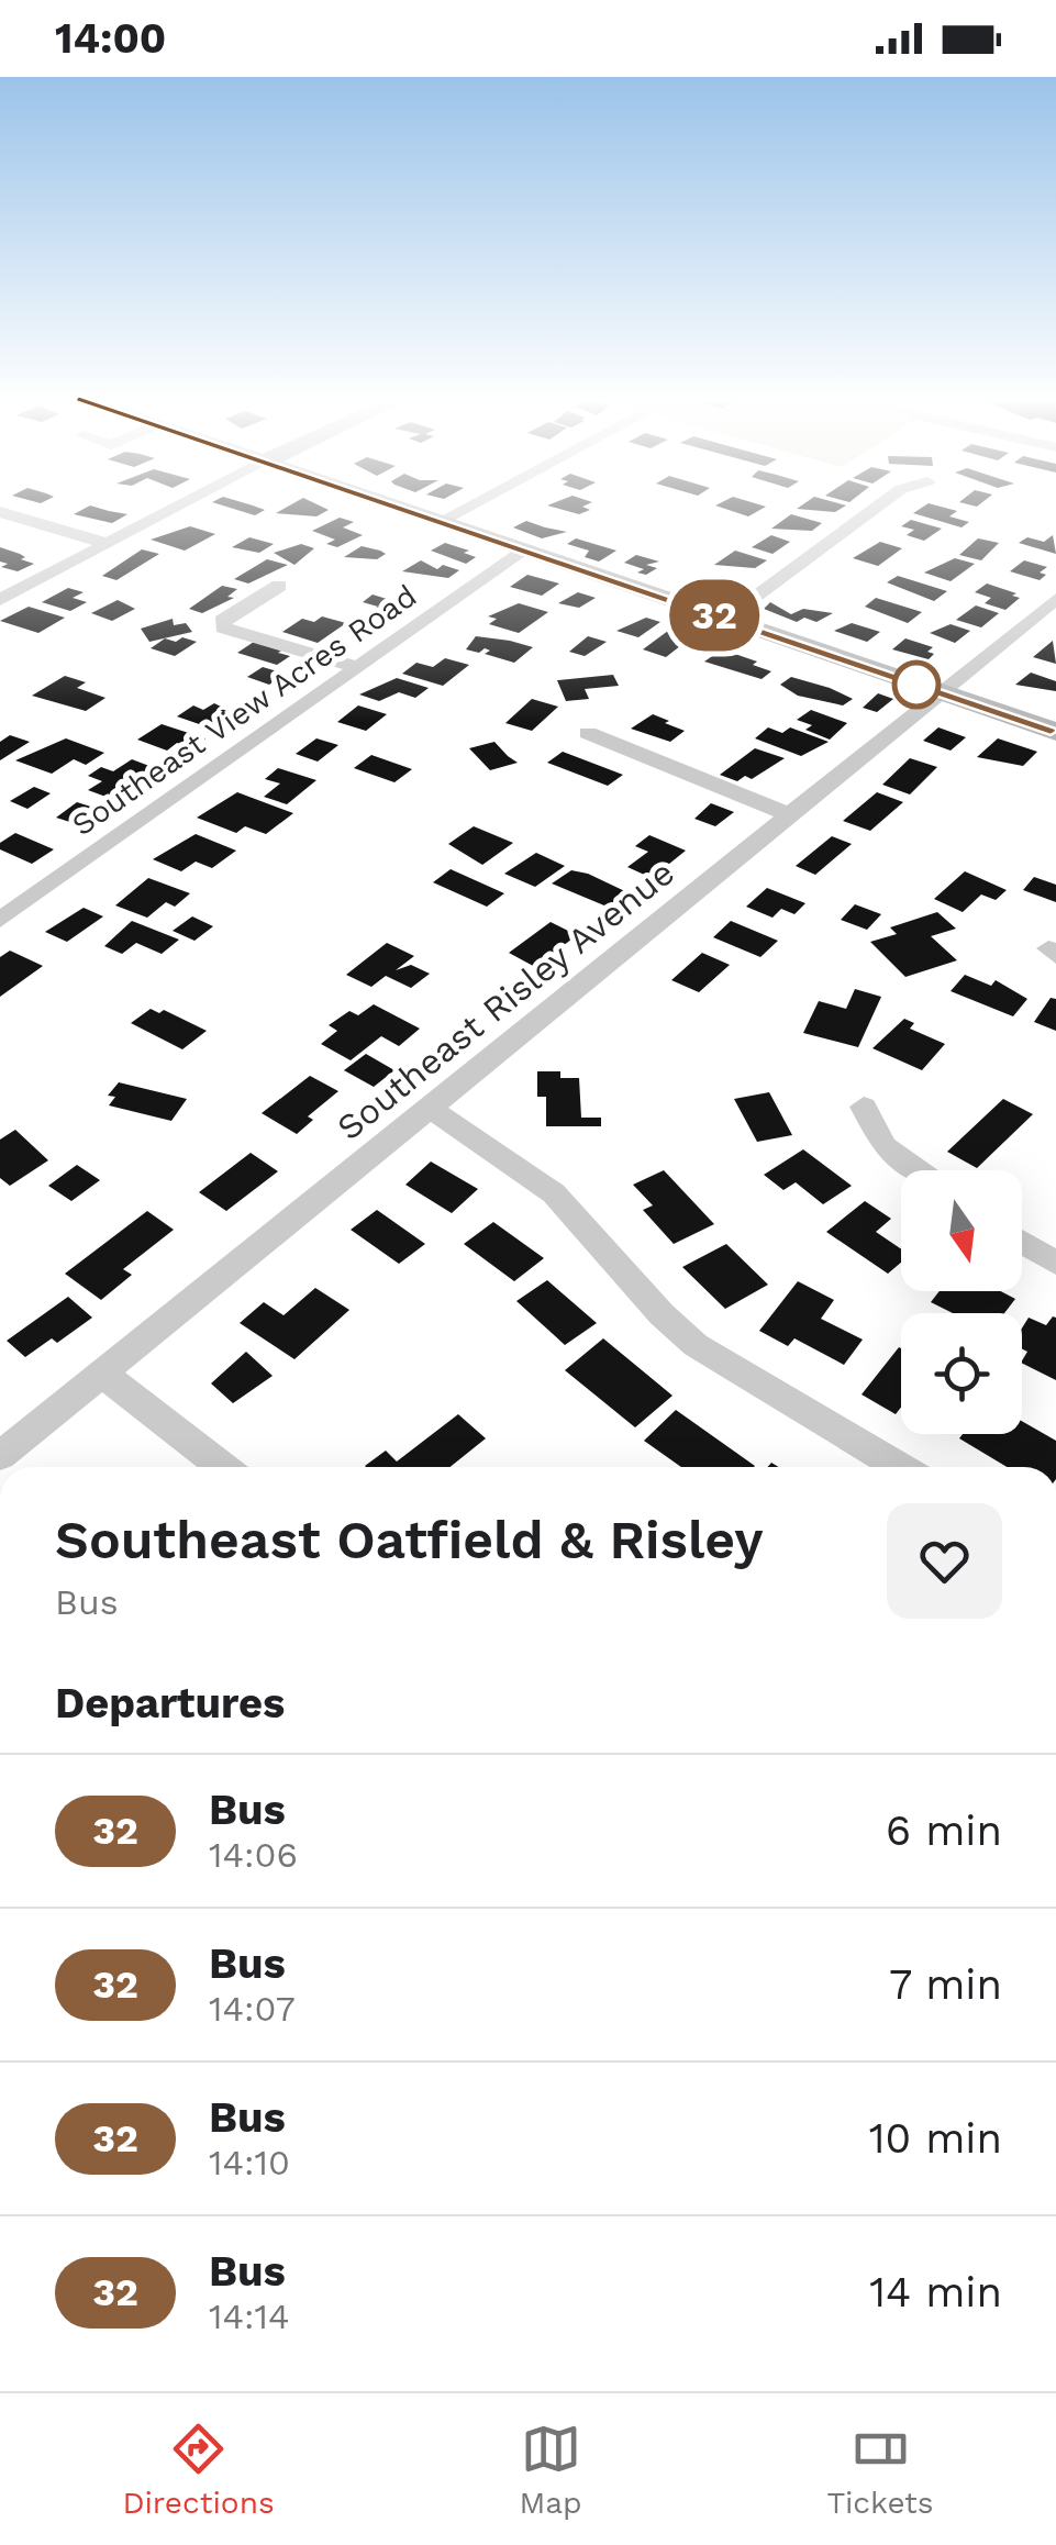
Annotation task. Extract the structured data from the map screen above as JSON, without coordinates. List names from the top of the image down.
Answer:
{
  "streets": {
    "street": ["Southeast View Acres Road", "Southeast Risley Avenue"]
  },
  "lines": ["bus line 32"],
  "north": "bottom",
  "page": {
    "status": "14:00",
    "on_map": "32",
    "heading": [
      ["Southeast Oatfield & Risley", "Bus"],
      "Departures"
    ],
    "list": [
      {
        "mark": "32",
        "name": "Bus",
        "note": "14:06",
        "value": "6 min"
      },
      {
        "mark": "32",
        "name": "Bus",
        "note": "14:07",
        "value": "7 min"
      },
      {
        "mark": "32",
        "name": "Bus",
        "note": "14:10",
        "value": "10 min"
      },
      {
        "mark": "32",
        "name": "Bus",
        "note": "14:14",
        "value": "14 min"
      }
    ],
    "tabs": ["Directions", "Map", "Tickets"]
  }
}
